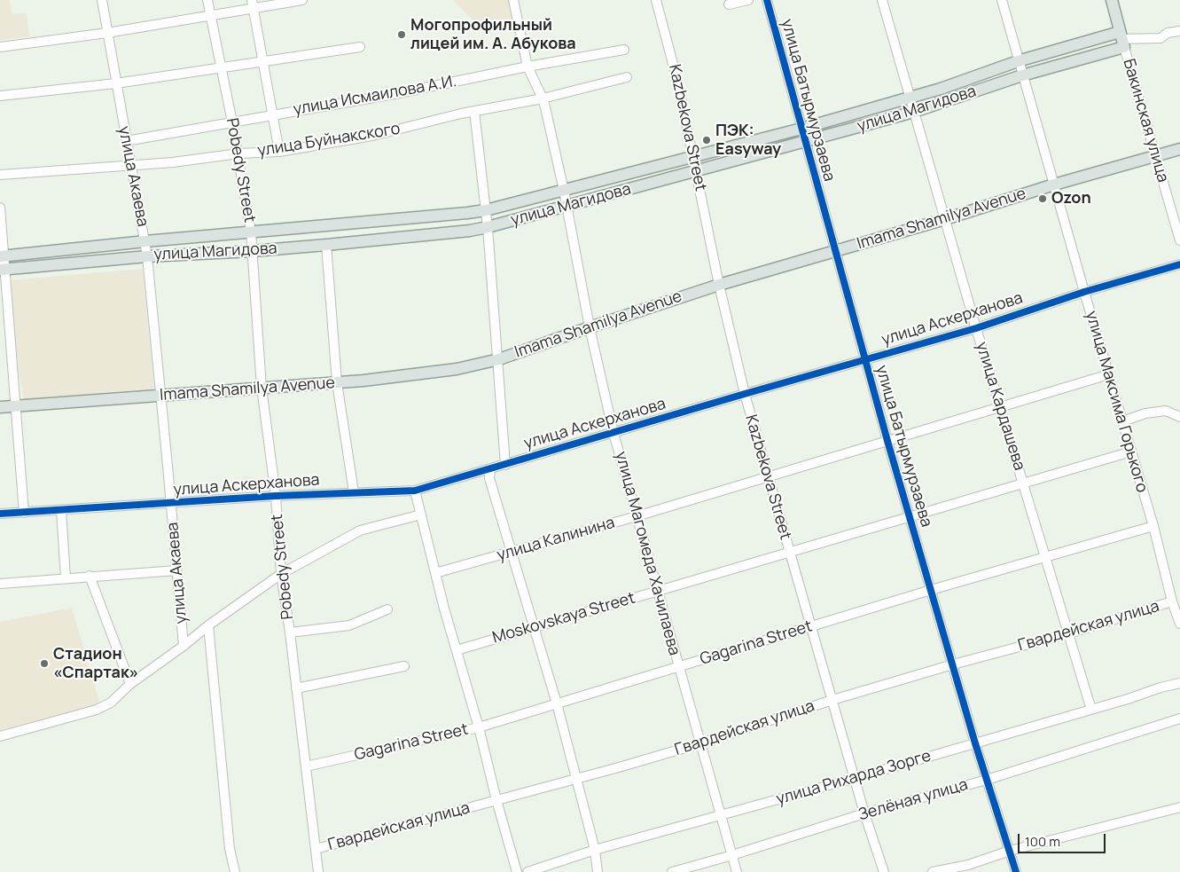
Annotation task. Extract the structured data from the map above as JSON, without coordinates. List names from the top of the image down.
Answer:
{
  "streets": {
    "main road": ["улица Магидова", "Бакинская улица", "Imama Shamilya Avenue"],
    "street": [
      "улица Исмаилова А.И.",
      "улица Батырмурзаева",
      "Kazbekova Street",
      "улица Буйнакского",
      "Pobedy Street",
      "улица Акаева",
      "улица Аскерханова",
      "улица Максима Горького",
      "улица Кардашева",
      "улица Калинина",
      "улица Магомеда Хачилаева",
      "Moskovskaya Street",
      "Гвардейская улица",
      "Gagarina Street",
      "улица Рихарда Зорге",
      "Зелёная улица"
    ]
  },
  "crossings": [
    ["улица Исмаилова А.И.", "Pobedy Street"],
    ["улица Исмаилова А.И.", "улица Акаева"],
    ["улица Исмаилова А.И.", "улица Магомеда Хачилаева"],
    ["улица Батырмурзаева", "улица Магидова"],
    ["улица Батырмурзаева", "Imama Shamilya Avenue"],
    ["улица Батырмурзаева", "улица Аскерханова"],
    ["улица Батырмурзаева", "улица Калинина"],
    ["улица Батырмурзаева", "Moskovskaya Street"],
    ["улица Батырмурзаева", "Гвардейская улица"],
    ["улица Батырмурзаева", "Gagarina Street"],
    ["улица Батырмурзаева", "улица Рихарда Зорге"],
    ["улица Батырмурзаева", "Зелёная улица"],
    ["улица Магидова", "Бакинская улица"],
    ["улица Магидова", "Kazbekova Street"],
    ["улица Магидова", "Pobedy Street"],
    ["улица Магидова", "улица Акаева"],
    ["улица Магидова", "улица Максима Горького"],
    ["улица Магидова", "улица Кардашева"],
    ["улица Магидова", "улица Магомеда Хачилаева"],
    ["Бакинская улица", "Imama Shamilya Avenue"],
    ["Kazbekova Street", "Imama Shamilya Avenue"],
    ["Kazbekova Street", "улица Аскерханова"],
    ["Kazbekova Street", "улица Калинина"],
    ["Kazbekova Street", "Moskovskaya Street"],
    ["Kazbekova Street", "Гвардейская улица"],
    ["Kazbekova Street", "Gagarina Street"],
    ["Kazbekova Street", "улица Рихарда Зорге"],
    ["Kazbekova Street", "Зелёная улица"],
    ["улица Буйнакского", "Pobedy Street"],
    ["улица Буйнакского", "улица Акаева"],
    ["улица Буйнакского", "улица Магомеда Хачилаева"],
    ["Pobedy Street", "Imama Shamilya Avenue"],
    ["Pobedy Street", "улица Аскерханова"],
    ["Pobedy Street", "Гвардейская улица"],
    ["Pobedy Street", "Gagarina Street"],
    ["улица Акаева", "Imama Shamilya Avenue"],
    ["улица Акаева", "улица Аскерханова"],
    ["Imama Shamilya Avenue", "улица Максима Горького"],
    ["Imama Shamilya Avenue", "улица Кардашева"],
    ["Imama Shamilya Avenue", "улица Магомеда Хачилаева"],
    ["улица Аскерханова", "улица Максима Горького"],
    ["улица Аскерханова", "улица Кардашева"],
    ["улица Аскерханова", "улица Магомеда Хачилаева"],
    ["улица Максима Горького", "улица Калинина"],
    ["улица Максима Горького", "Moskovskaya Street"],
    ["улица Максима Горького", "Гвардейская улица"],
    ["улица Максима Горького", "Gagarina Street"],
    ["улица Кардашева", "улица Калинина"],
    ["улица Кардашева", "Moskovskaya Street"],
    ["улица Кардашева", "Гвардейская улица"],
    ["улица Кардашева", "Gagarina Street"],
    ["улица Кардашева", "улица Рихарда Зорге"],
    ["улица Калинина", "улица Магомеда Хачилаева"],
    ["улица Магомеда Хачилаева", "Moskovskaya Street"],
    ["улица Магомеда Хачилаева", "Гвардейская улица"],
    ["улица Магомеда Хачилаева", "Gagarina Street"],
    ["улица Магомеда Хачилаева", "улица Рихарда Зорге"],
    ["улица Магомеда Хачилаева", "Зелёная улица"]
  ],
  "places": [
    "Могопрофильный лицей им. А. Абукова",
    "ПЭК: Easyway",
    "Ozon",
    "Стадион «Спартак»"
  ],
  "scale_bar": "100 m"
}
